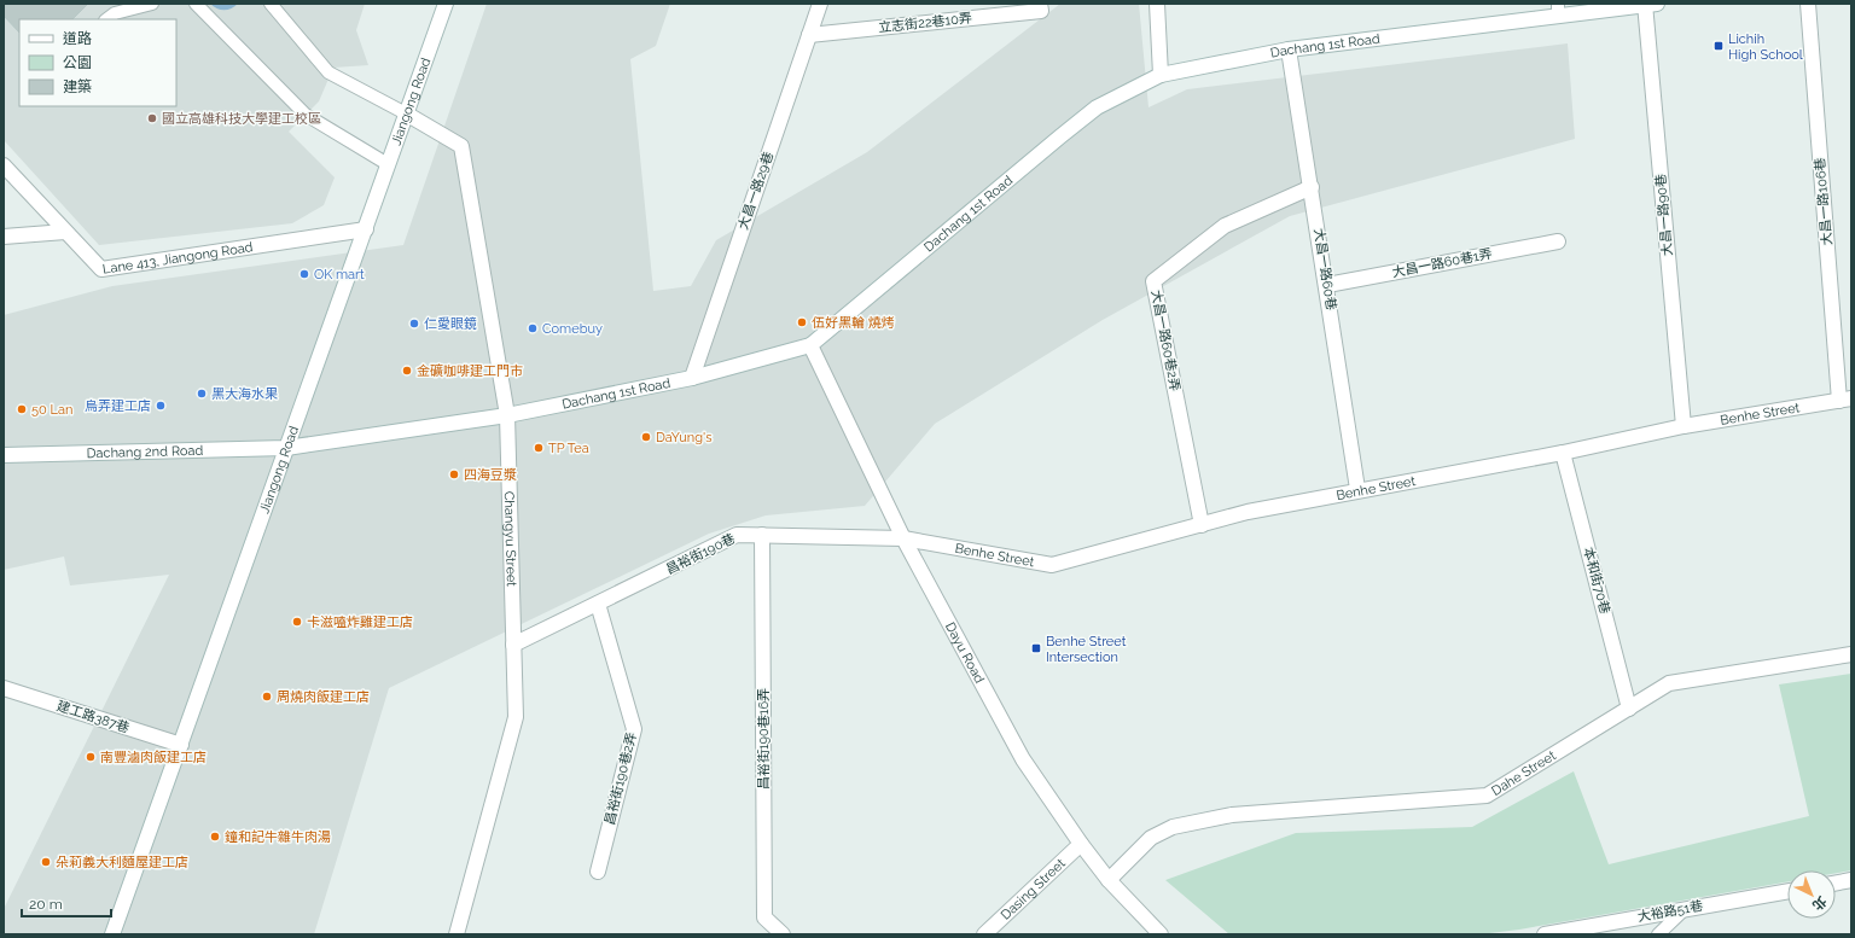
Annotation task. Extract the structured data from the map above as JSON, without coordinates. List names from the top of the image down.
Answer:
{
  "streets": {
    "street": [
      "立志街22巷10弄",
      "Dachang 1st Road",
      "Jiangong Road",
      "大昌一路29巷",
      "大昌一路106巷",
      "大昌一路90巷",
      "Lane 413, Jiangong Road",
      "大昌一路60巷1弄",
      "大昌一路60巷",
      "大昌一路60巷2弄",
      "Benhe Street",
      "Dachang 2nd Road",
      "Changyu Street",
      "昌裕街190巷",
      "本和街70巷",
      "Dayu Road",
      "建工路387巷",
      "昌裕街190巷16弄",
      "Dahe Street",
      "昌裕街190巷2弄",
      "Dasing Street",
      "大裕路51巷"
    ]
  },
  "crossings": [
    ["立志街22巷10弄", "大昌一路29巷"],
    ["Dachang 1st Road", "Jiangong Road"],
    ["Dachang 1st Road", "大昌一路29巷"],
    ["Dachang 1st Road", "大昌一路90巷"],
    ["Dachang 1st Road", "大昌一路60巷"],
    ["Dachang 1st Road", "Dachang 2nd Road"],
    ["Dachang 1st Road", "Changyu Street"],
    ["Dachang 1st Road", "Dayu Road"],
    ["Jiangong Road", "Lane 413, Jiangong Road"],
    ["Jiangong Road", "Dachang 2nd Road"],
    ["Jiangong Road", "Changyu Street"],
    ["Jiangong Road", "建工路387巷"],
    ["大昌一路106巷", "Benhe Street"],
    ["大昌一路90巷", "Benhe Street"],
    ["大昌一路60巷1弄", "大昌一路60巷"],
    ["大昌一路60巷", "大昌一路60巷2弄"],
    ["大昌一路60巷", "Benhe Street"],
    ["大昌一路60巷2弄", "Benhe Street"],
    ["Benhe Street", "昌裕街190巷"],
    ["Benhe Street", "本和街70巷"],
    ["Benhe Street", "Dayu Road"],
    ["Changyu Street", "昌裕街190巷"],
    ["昌裕街190巷", "Dayu Road"],
    ["昌裕街190巷", "昌裕街190巷16弄"],
    ["昌裕街190巷", "昌裕街190巷2弄"],
    ["本和街70巷", "Dahe Street"],
    ["Dayu Road", "Dahe Street"],
    ["Dayu Road", "Dasing Street"]
  ],
  "places": {
    "transit": ["Lichih High School", "Benhe Street Intersection"],
    "other": [
      "國立高雄科技大學建工校區",
      "OK mart",
      "伍好黑輪 燒烤",
      "仁愛眼鏡",
      "Comebuy",
      "金礦咖啡建工門市",
      "黑大海水果",
      "烏弄建工店",
      "50 Lan",
      "DaYung's",
      "TP Tea",
      "四海豆漿",
      "卡滋嗑炸雞建工店",
      "周燒肉飯建工店",
      "南豐滷肉飯建工店",
      "鐘和記牛雜牛肉湯",
      "朵莉義大利麵屋建工店"
    ]
  },
  "legend": ["道路", "公園", "建築"],
  "scale_bar": "20 m",
  "north": "bottom right"
}
